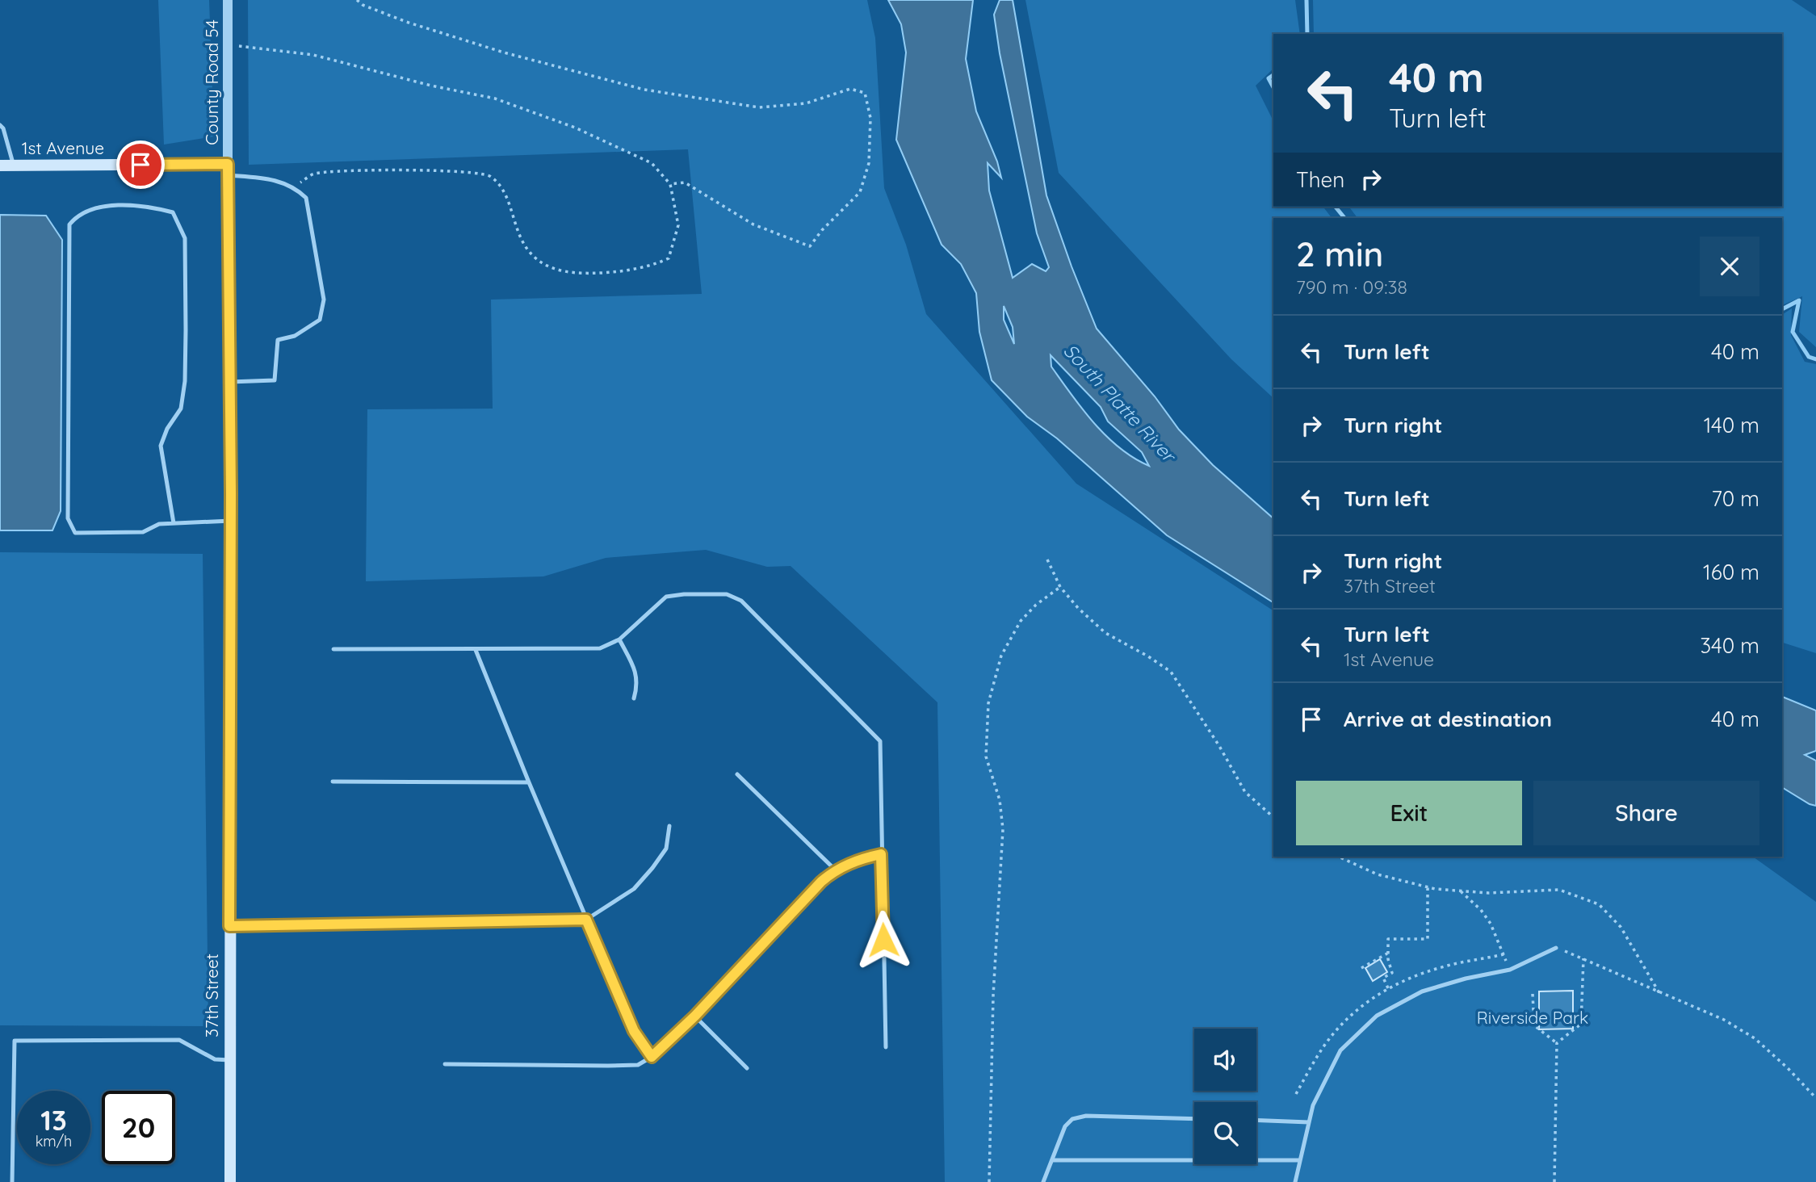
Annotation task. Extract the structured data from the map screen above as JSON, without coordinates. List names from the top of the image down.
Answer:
{
  "streets": {
    "main road": ["1st Avenue", "37th Street"],
    "street": ["County Road 54"]
  },
  "crossings": [
    ["County Road 54", "1st Avenue"],
    ["County Road 54", "37th Street"],
    ["1st Avenue", "37th Street"]
  ],
  "water": ["South Platte River"],
  "parks": ["Riverside Park"],
  "page": {
    "turn": ["40 m", "Turn left"],
    "then": "Then",
    "heading": ["2 min", "790 m · 09:38"],
    "list": [
      {
        "name": "Turn left",
        "value": "40 m"
      },
      {
        "name": "Turn right",
        "value": "140 m"
      },
      {
        "name": "Turn left",
        "value": "70 m"
      },
      {
        "name": "Turn right",
        "note": "37th Street",
        "value": "160 m"
      },
      {
        "name": "Turn left",
        "note": "1st Avenue",
        "value": "340 m"
      },
      {
        "name": "Arrive at destination",
        "value": "40 m"
      }
    ],
    "buttons": ["Exit", "Share"],
    "speed": "13 km/h",
    "limit": "20"
  }
}
